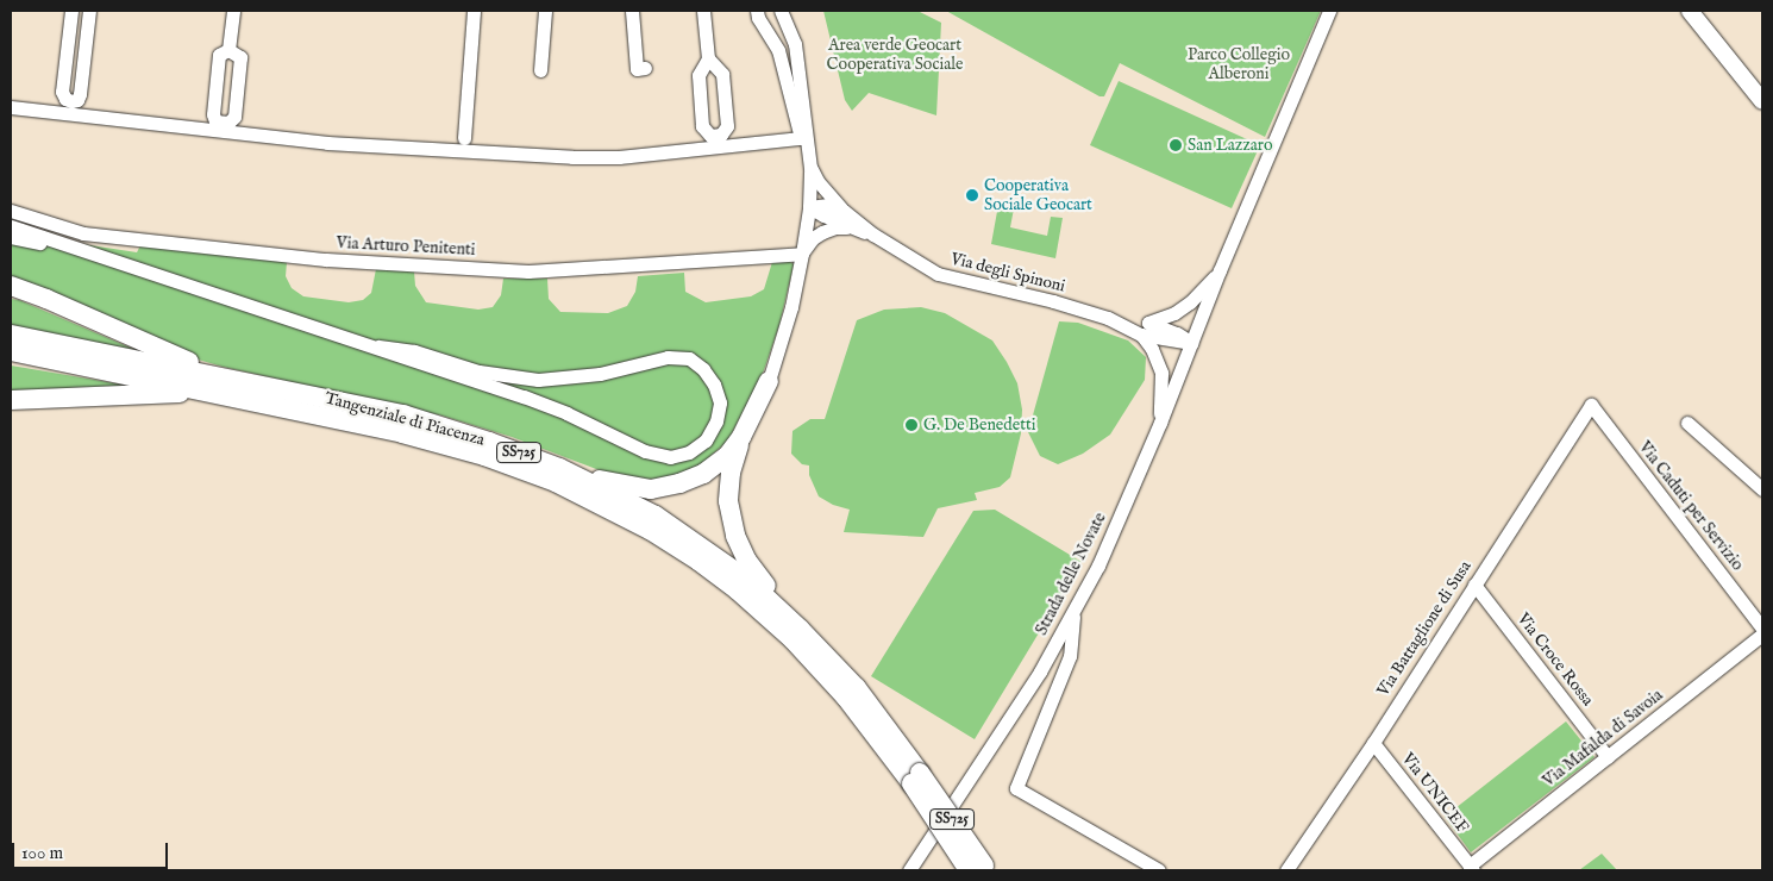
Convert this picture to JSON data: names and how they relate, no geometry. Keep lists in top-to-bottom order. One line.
{"streets":{"highway":["Tangenziale di Piacenza","SS725"],"street":["Via Arturo Penitenti","Via degli Spinoni","Via Caduti per Servizio","Strada delle Novate","Via Battaglione di Susa","Via Croce Rossa","Via Mafalda di Savoia","Via UNICEF"]},"crossings":[["Via degli Spinoni","Strada delle Novate"],["Via Caduti per Servizio","Via Battaglione di Susa"],["Via Battaglione di Susa","Via Croce Rossa"],["Via Battaglione di Susa","Via UNICEF"],["Via Croce Rossa","Via Mafalda di Savoia"],["Via Mafalda di Savoia","Via UNICEF"]],"parks":["Area verde Geocart Cooperativa Sociale","Parco Collegio Alberoni"],"places":["San Lazzaro","Cooperativa Sociale Geocart","G. De Benedetti"],"scale_bar":"100 m"}
